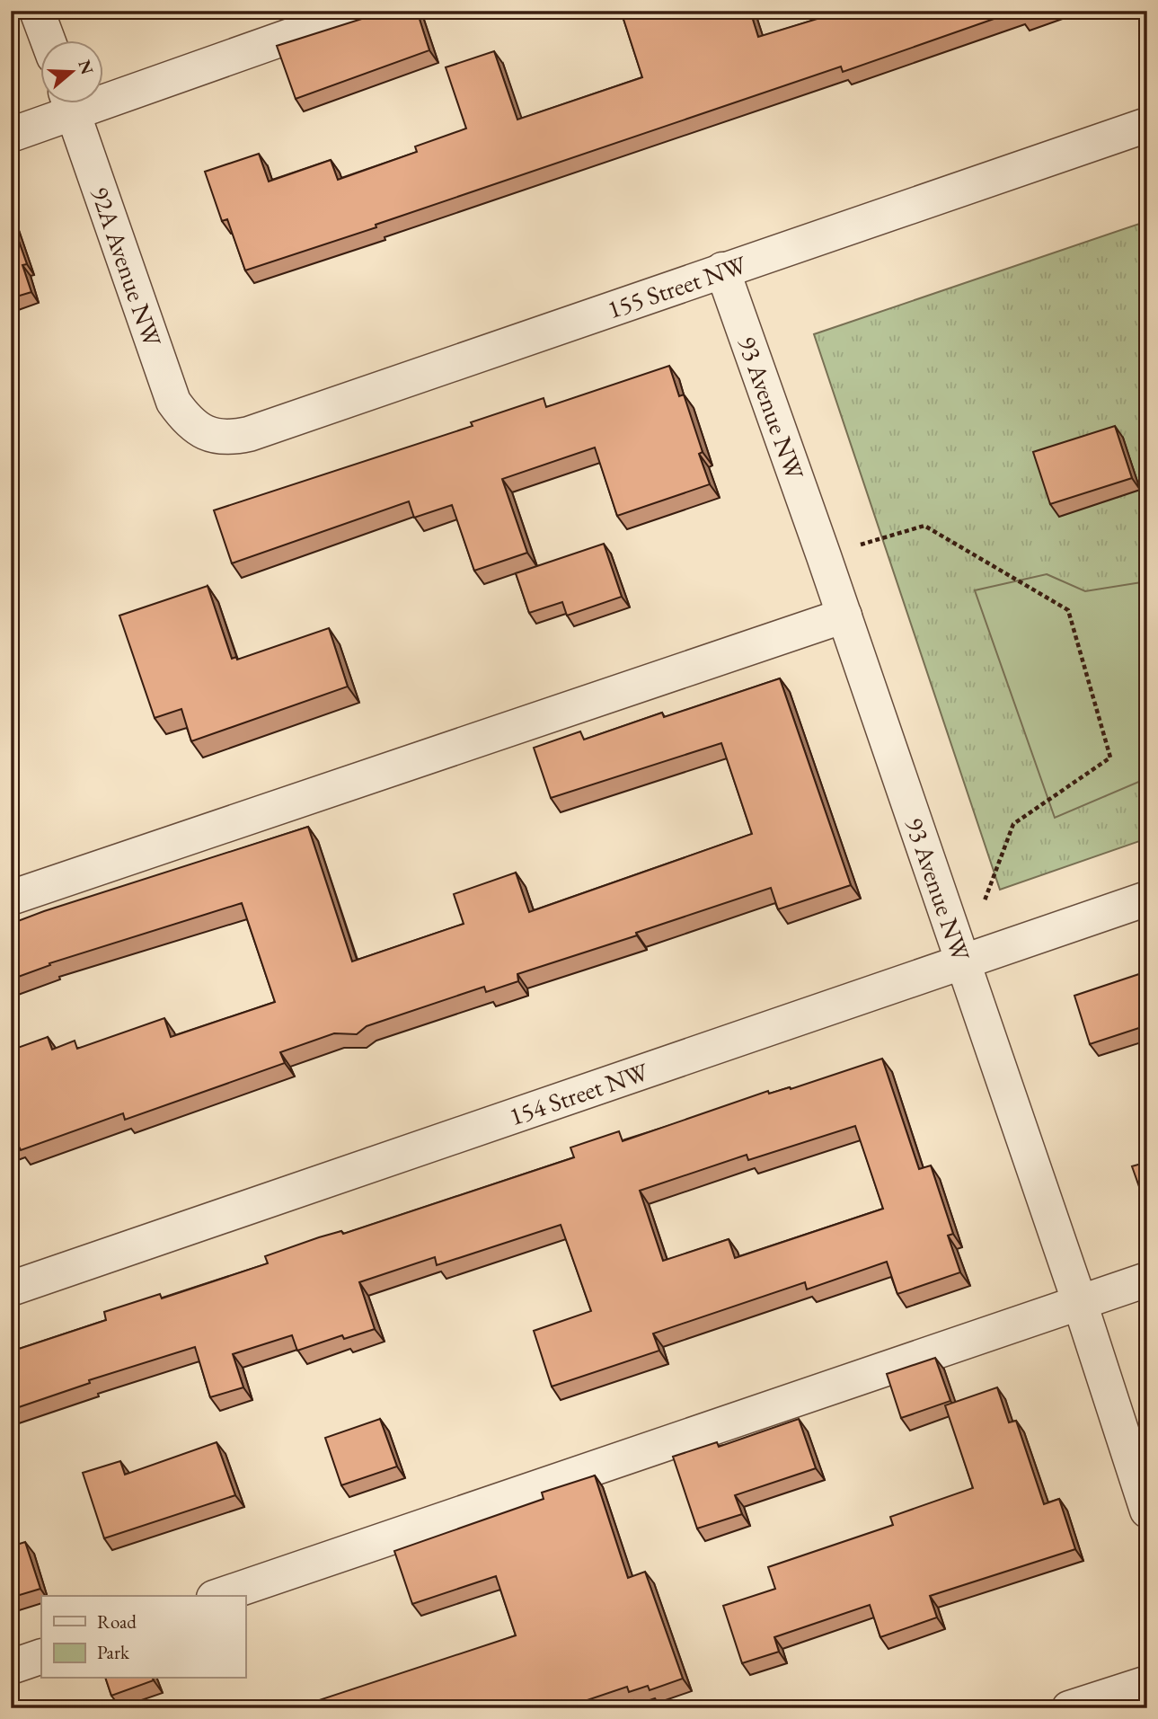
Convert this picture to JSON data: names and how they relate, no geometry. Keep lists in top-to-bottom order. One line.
{"streets":{"street":["92A Avenue NW","155 Street NW","93 Avenue NW","154 Street NW"]},"crossings":[["92A Avenue NW","155 Street NW"],["155 Street NW","93 Avenue NW"],["93 Avenue NW","154 Street NW"]],"legend":["Road","Park"],"north":"right"}
